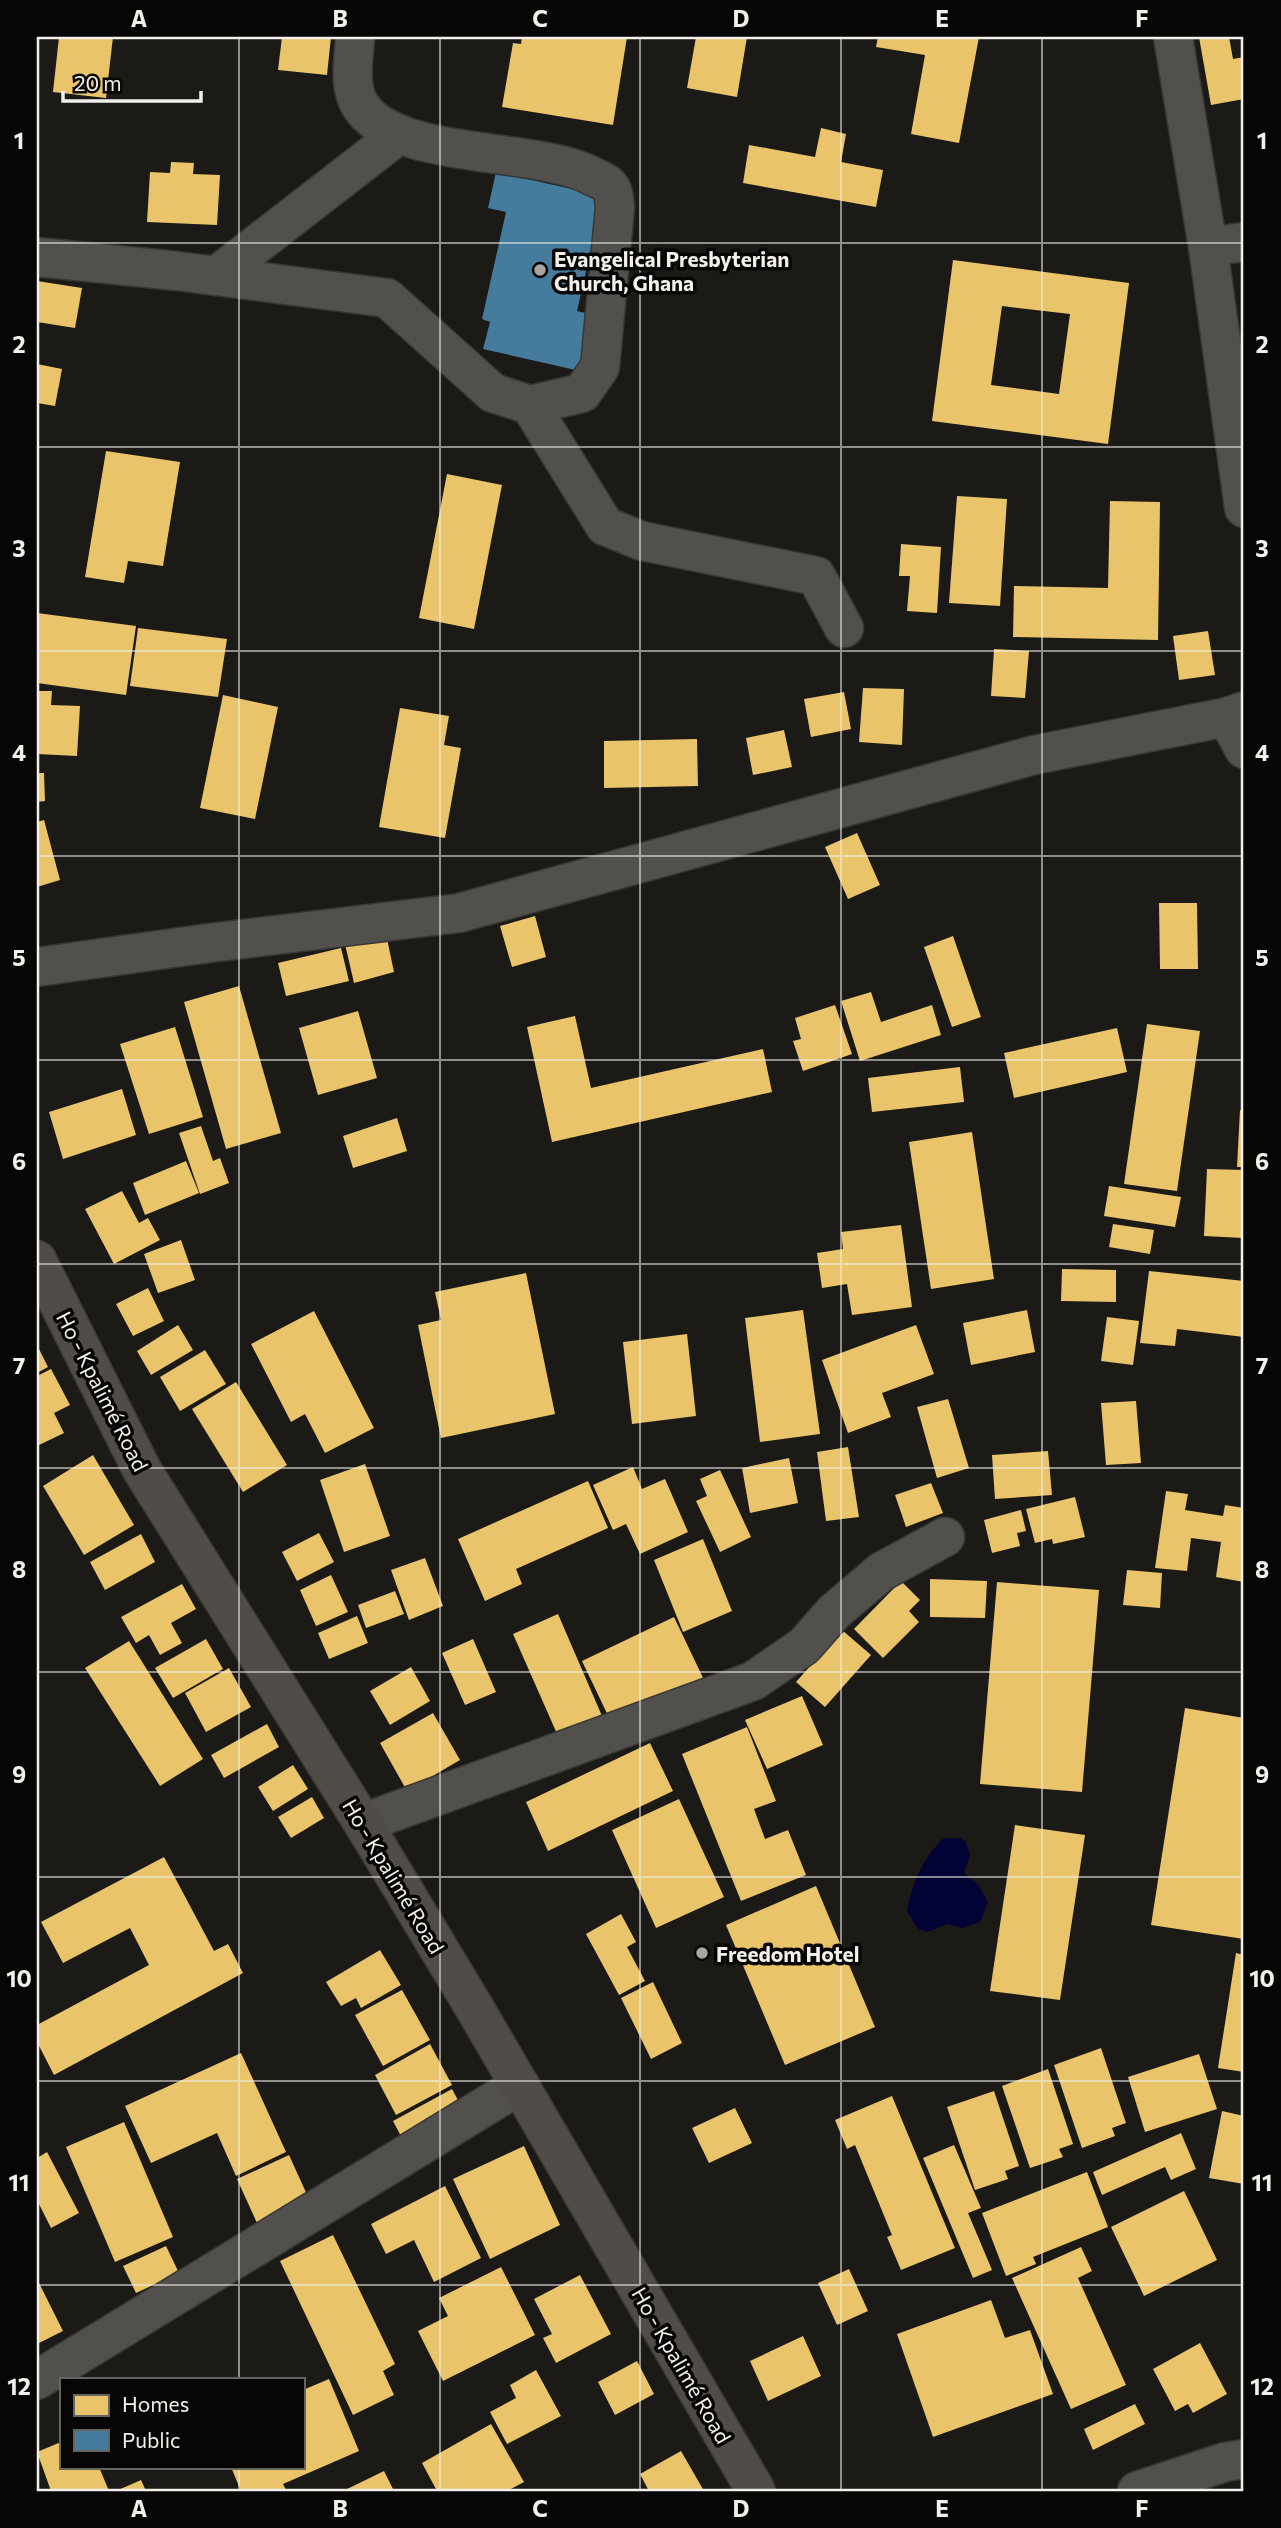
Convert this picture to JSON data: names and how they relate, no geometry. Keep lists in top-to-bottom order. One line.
{"streets":{"main road":["Ho - Kpalimé Road"]},"places":["Evangelical Presbyterian Church, Ghana","Freedom Hotel"],"legend":["Homes","Public"],"scale_bar":"20 m","grid":{"columns":["A","B","C","D","E","F"],"rows":["1","2","3","4","5","6","7","8","9","10","11","12"]}}
